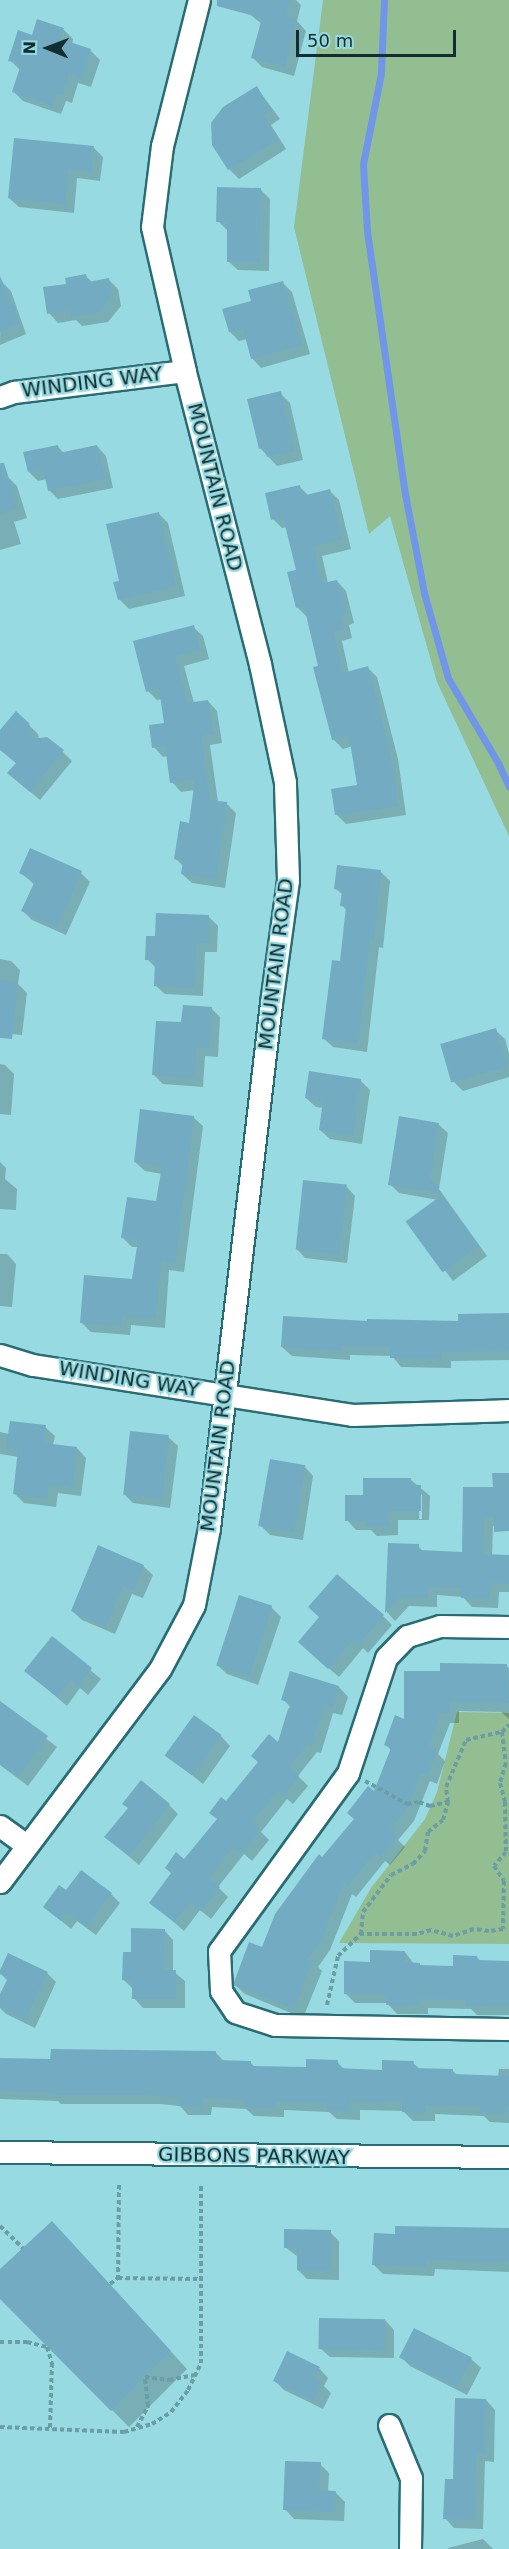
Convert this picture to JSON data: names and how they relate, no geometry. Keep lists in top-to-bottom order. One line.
{"streets":{"street":["WINDING WAY","MOUNTAIN ROAD","GIBBONS PARKWAY"]},"crossings":[["WINDING WAY","MOUNTAIN ROAD"]],"scale_bar":"50 m","north":"left"}
